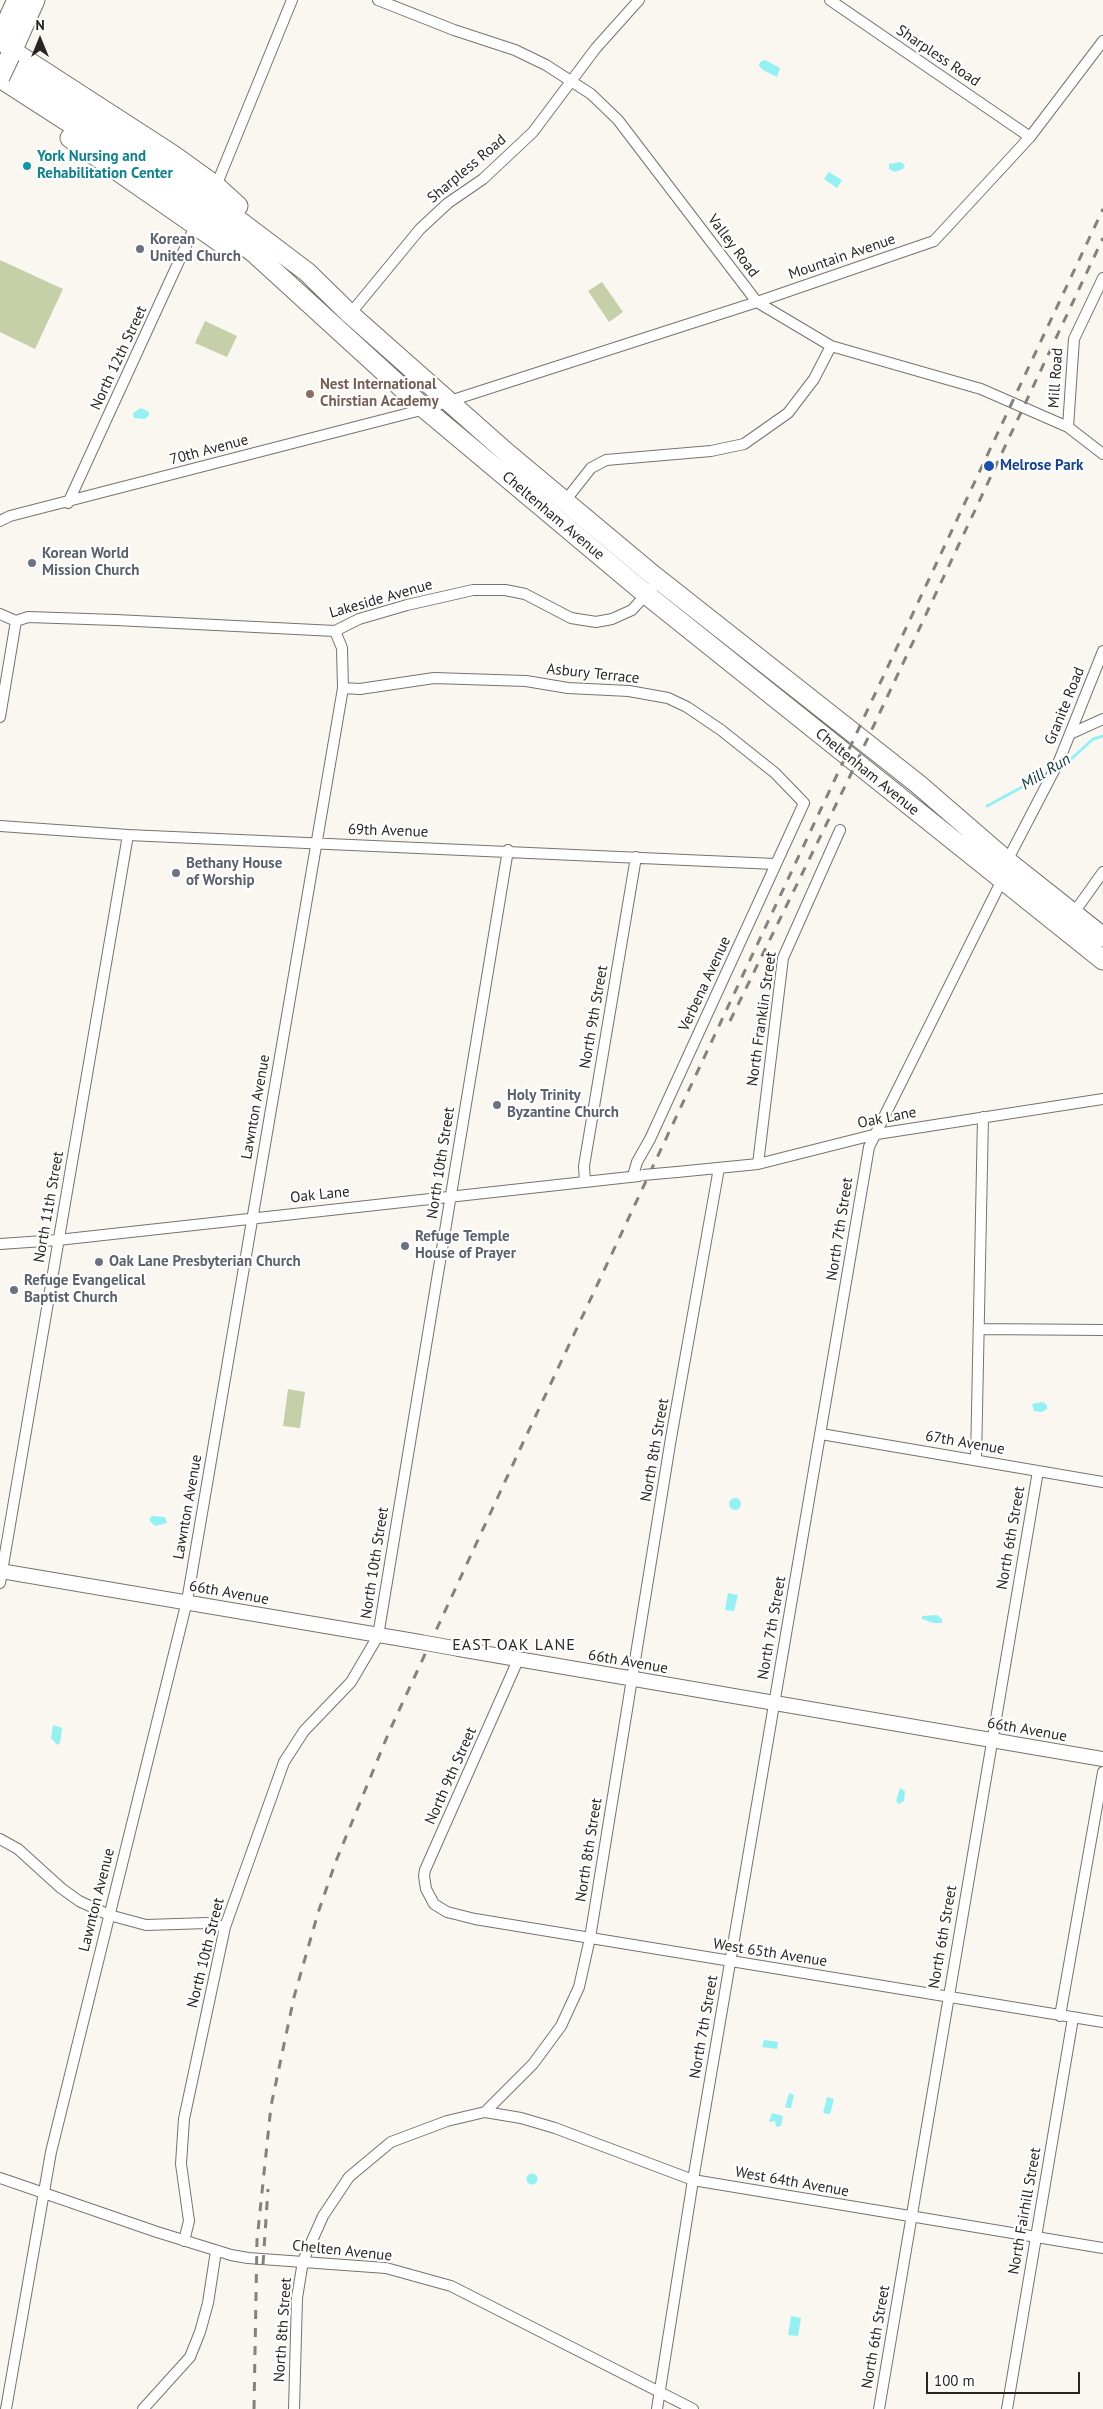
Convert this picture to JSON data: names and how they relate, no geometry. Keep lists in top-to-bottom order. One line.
{"streets":{"highway":["Cheltenham Avenue"],"street":["Sharpless Road","Valley Road","Mountain Avenue","North 12th Street","Mill Road","70th Avenue","Lakeside Avenue","Asbury Terrace","Granite Road","69th Avenue","Verbena Avenue","North 9th Street","North Franklin Street","Lawnton Avenue","Oak Lane","North 10th Street","North 11th Street","North 7th Street","67th Avenue","North 8th Street","North 6th Street","66th Avenue","West 65th Avenue","West 64th Avenue","North Fairhill Street","Chelten Avenue"]},"crossings":[["Sharpless Road","Valley Road"],["Sharpless Road","Mountain Avenue"],["Sharpless Road","Cheltenham Avenue"],["Valley Road","Mountain Avenue"],["Valley Road","Mill Road"],["Mountain Avenue","70th Avenue"],["Mountain Avenue","Cheltenham Avenue"],["North 12th Street","70th Avenue"],["70th Avenue","Cheltenham Avenue"],["Cheltenham Avenue","Lakeside Avenue"],["Cheltenham Avenue","Granite Road"],["Cheltenham Avenue","North 7th Street"],["Lakeside Avenue","Lawnton Avenue"],["Asbury Terrace","Verbena Avenue"],["Asbury Terrace","Lawnton Avenue"],["Granite Road","North 7th Street"],["69th Avenue","Verbena Avenue"],["69th Avenue","North 9th Street"],["69th Avenue","Lawnton Avenue"],["69th Avenue","North 10th Street"],["69th Avenue","North 11th Street"],["Verbena Avenue","Oak Lane"],["North 9th Street","Oak Lane"],["North 9th Street","66th Avenue"],["North 9th Street","West 65th Avenue"],["North Franklin Street","Oak Lane"],["Lawnton Avenue","Oak Lane"],["Lawnton Avenue","66th Avenue"],["Lawnton Avenue","Chelten Avenue"],["Oak Lane","North 10th Street"],["Oak Lane","North 11th Street"],["Oak Lane","North 7th Street"],["Oak Lane","North 8th Street"],["North 10th Street","66th Avenue"],["North 10th Street","Chelten Avenue"],["North 11th Street","66th Avenue"],["North 7th Street","67th Avenue"],["North 7th Street","66th Avenue"],["North 7th Street","West 65th Avenue"],["North 7th Street","West 64th Avenue"],["North 7th Street","Chelten Avenue"],["67th Avenue","North 6th Street"],["North 8th Street","66th Avenue"],["North 8th Street","West 65th Avenue"],["North 8th Street","West 64th Avenue"],["North 8th Street","Chelten Avenue"],["North 6th Street","66th Avenue"],["North 6th Street","West 65th Avenue"],["North 6th Street","West 64th Avenue"],["West 65th Avenue","North Fairhill Street"],["West 64th Avenue","North Fairhill Street"]],"districts":["EAST OAK LANE"],"water":["Mill Run"],"places":["York Nursing and Rehabilitation Center","Korean United Church","Nest International Chirstian Academy","Melrose Park","Korean World Mission Church","Bethany House of Worship","Holy Trinity Byzantine Church","Refuge Temple House of Prayer","Oak Lane Presbyterian Church","Refuge Evangelical Baptist Church"],"scale_bar":"100 m","north":"top"}
